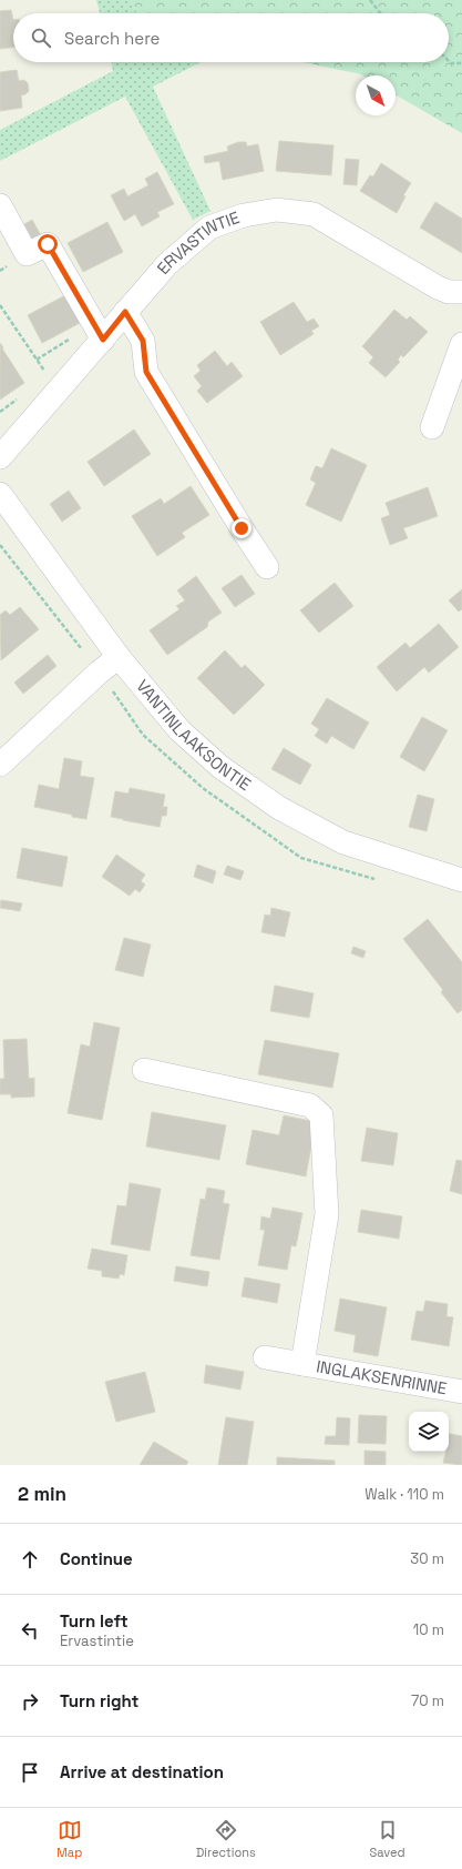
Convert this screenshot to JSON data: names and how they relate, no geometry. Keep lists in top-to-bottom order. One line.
{"streets":{"street":["ERVASTINTIE","VANTINLAAKSONTIE","INGLAKSENRINNE"]},"north":"bottom right","page":{"search":"Search here","heading":["2 min","Walk · 110 m"],"list":[["Continue","30 m"],["Turn left","Ervastintie","10 m"],["Turn right","70 m"],"Arrive at destination"],"nav":["Map","Directions","Saved"]}}
